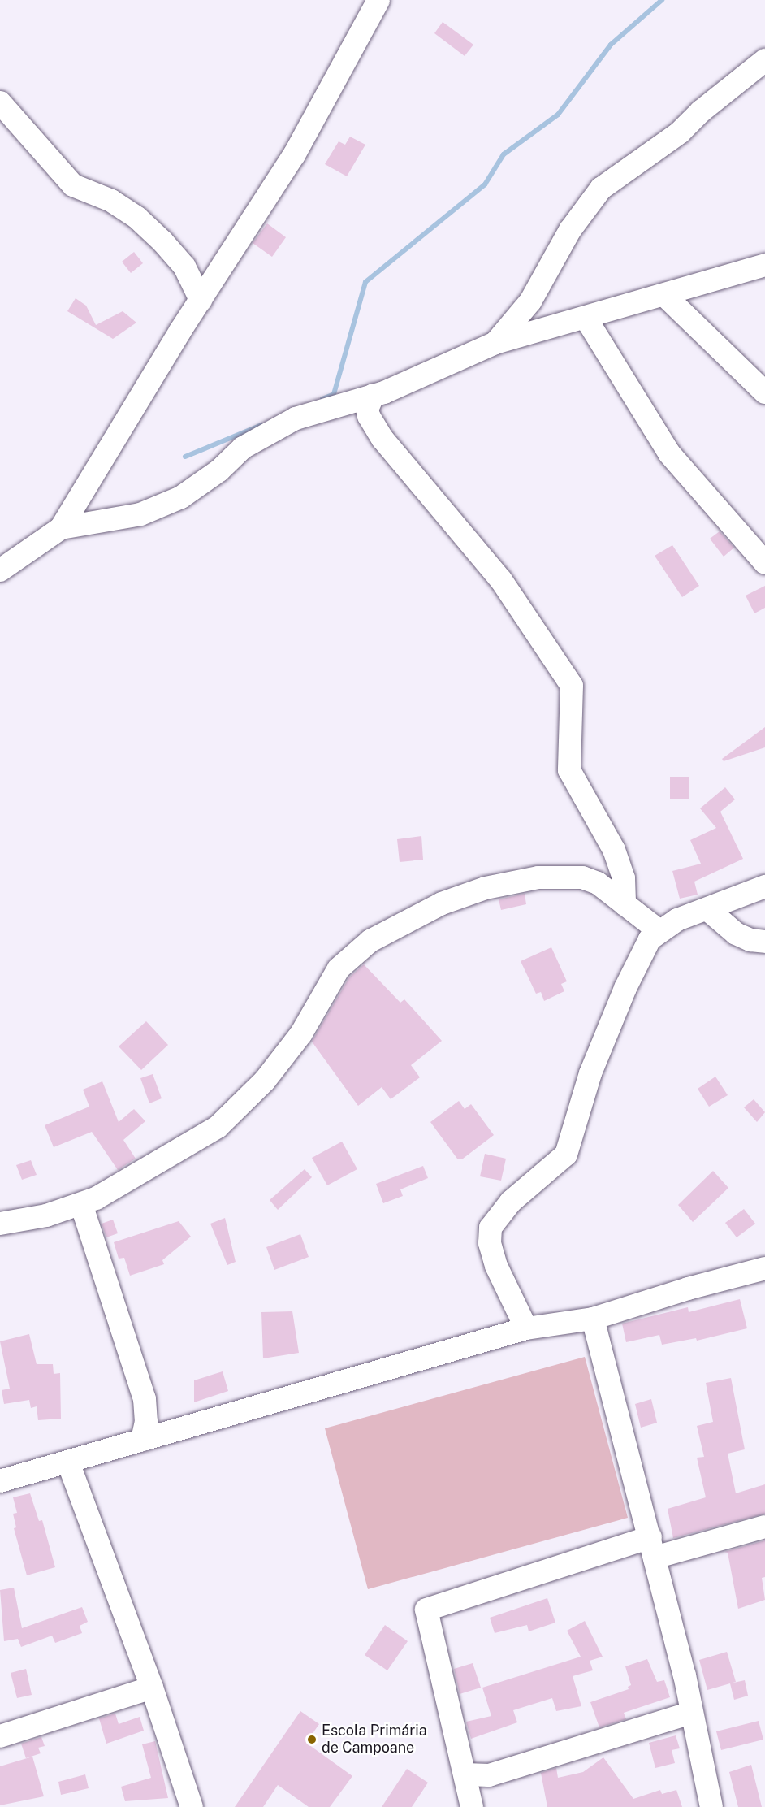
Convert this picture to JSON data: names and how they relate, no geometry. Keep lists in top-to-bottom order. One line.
{"places":["Escola Primária de Campoane"]}
